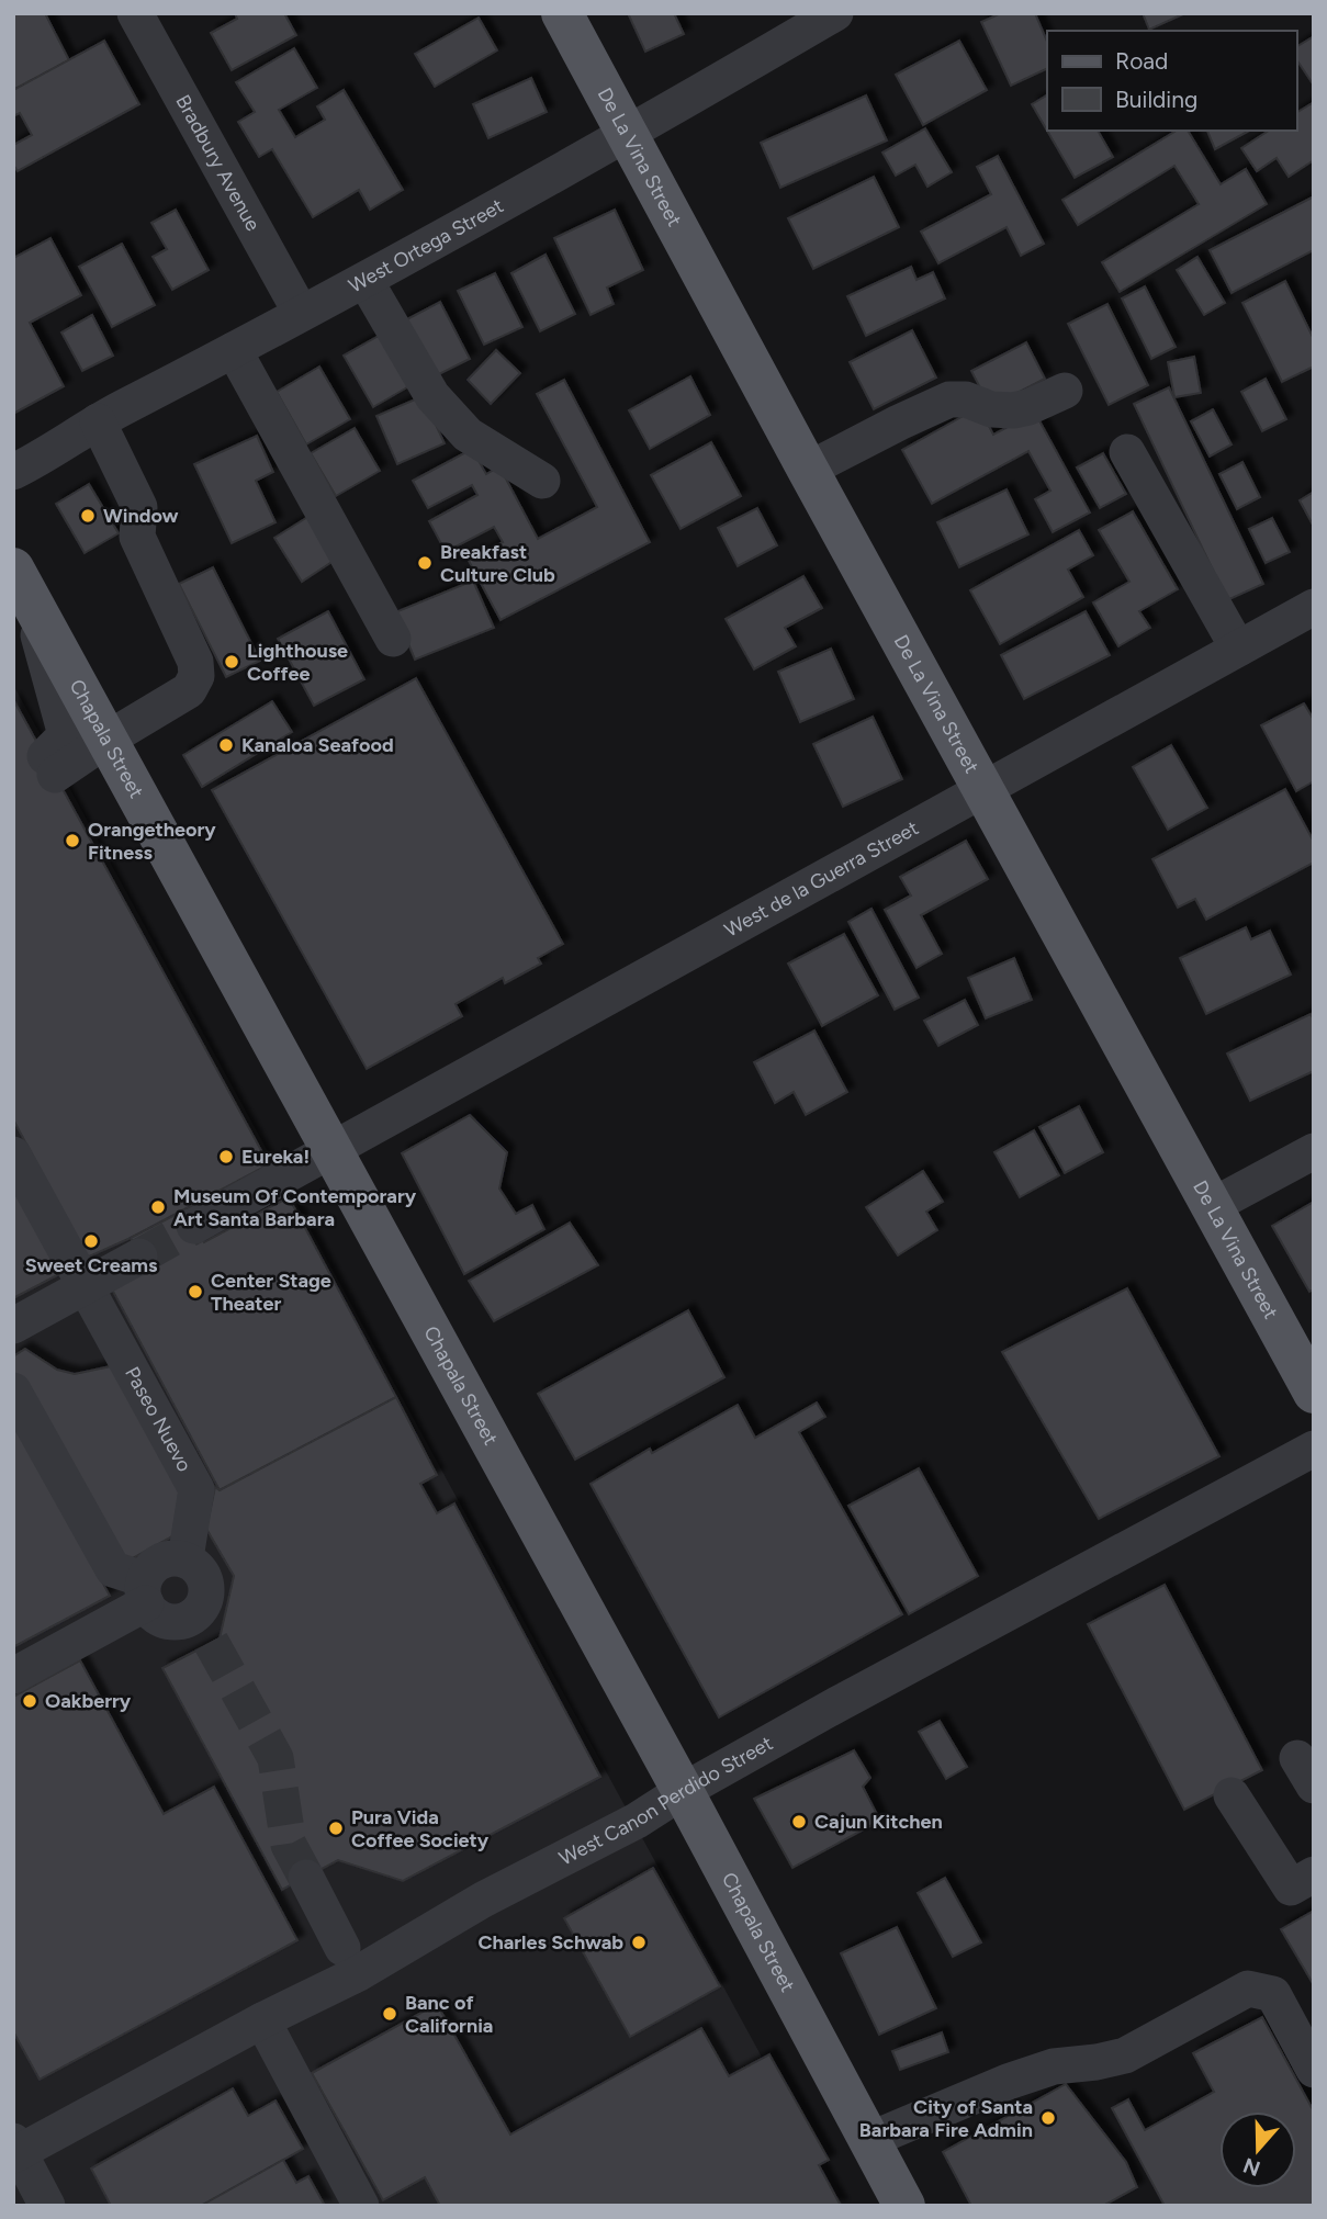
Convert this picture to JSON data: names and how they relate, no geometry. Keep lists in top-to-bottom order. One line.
{"streets":{"main road":["De La Vina Street","Chapala Street"],"street":["Bradbury Avenue","West Ortega Street","West de la Guerra Street","Paseo Nuevo","West Canon Perdido Street"]},"crossings":[["De La Vina Street","West Ortega Street"],["De La Vina Street","West de la Guerra Street"],["Bradbury Avenue","West Ortega Street"],["Chapala Street","West de la Guerra Street"],["Chapala Street","West Canon Perdido Street"]],"places":["Window","Breakfast Culture Club","Lighthouse Coffee","Kanaloa Seafood","Orangetheory Fitness","Eureka!","Museum Of Contemporary Art Santa Barbara","Sweet Creams","Center Stage Theater","Oakberry","Cajun Kitchen","Pura Vida Coffee Society","Charles Schwab","Banc of California","City of Santa Barbara Fire Admin"],"legend":["Road","Building"],"north":"bottom"}
